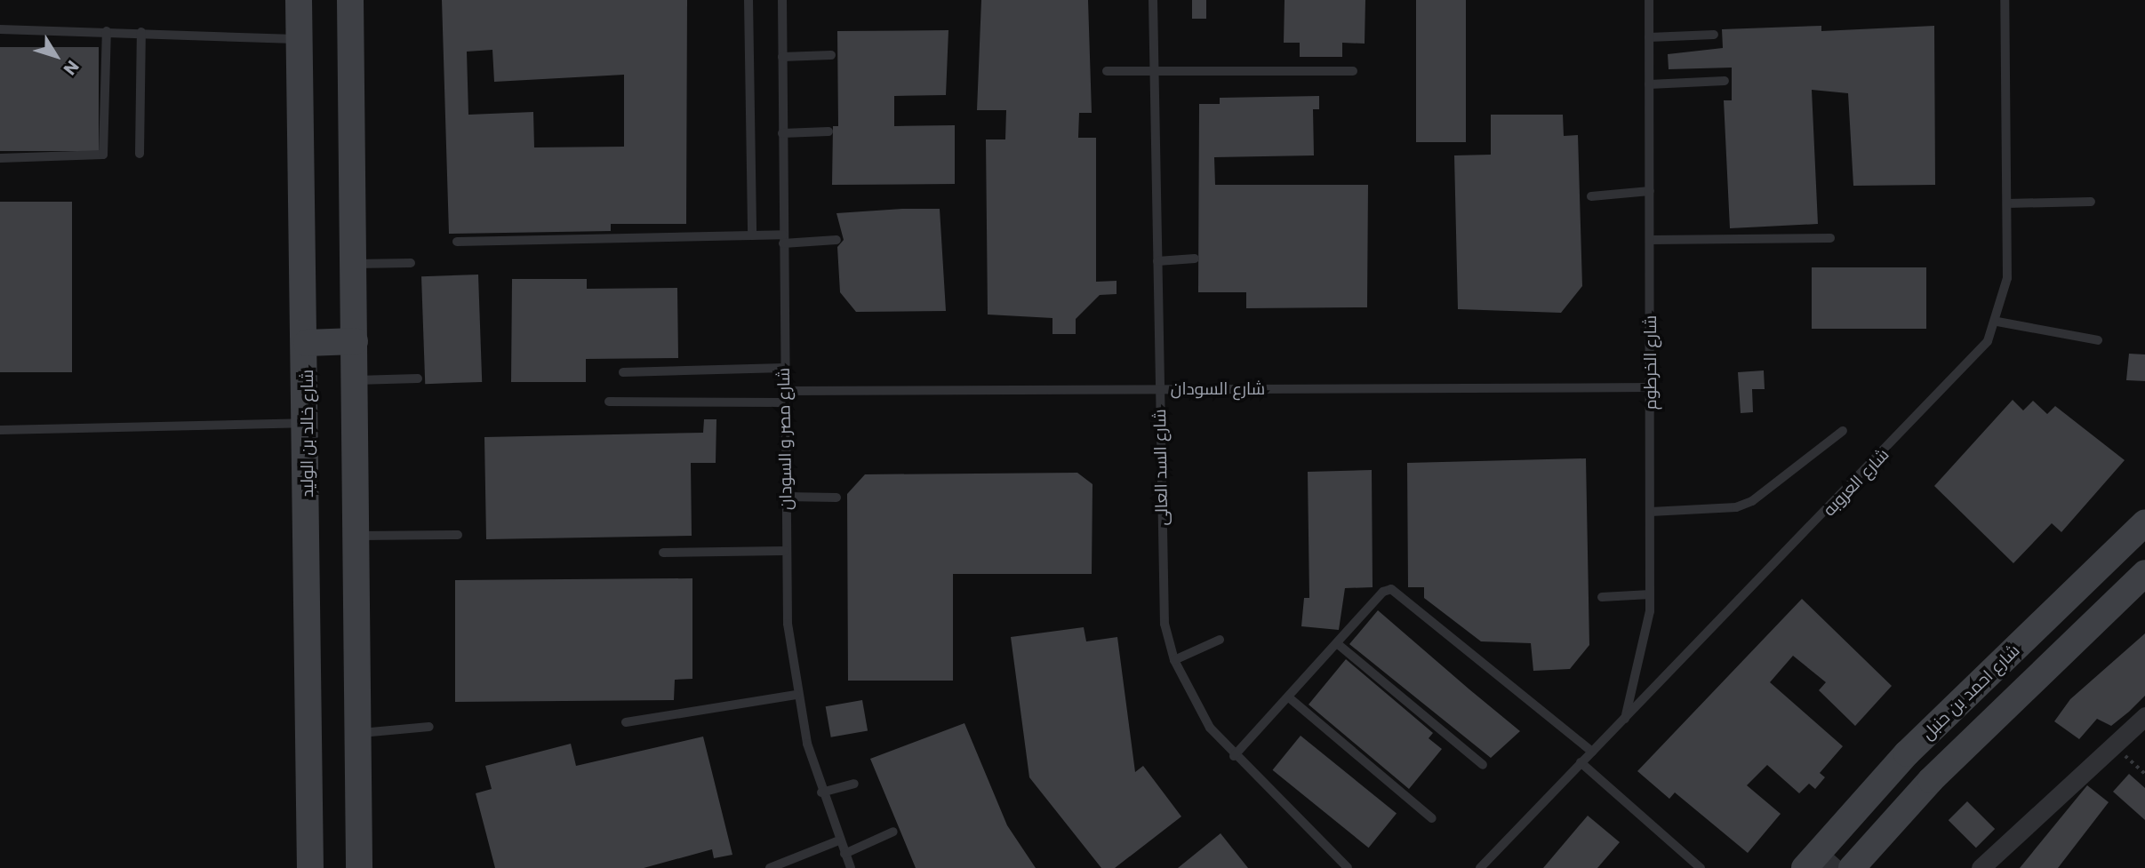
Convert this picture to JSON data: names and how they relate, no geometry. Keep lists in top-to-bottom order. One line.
{"streets":{"main road":["شارع خالد بن الوليد","شارع احمد بن حنبل"],"lane":["شارع الخرطوم","شارع السودان","شارع مصر و السودان","شارع السد العالى","شارع العروبه"]},"crossings":[["شارع الخرطوم","شارع السودان"],["شارع الخرطوم","شارع العروبه"],["شارع السودان","شارع مصر و السودان"],["شارع السودان","شارع السد العالى"]],"north":"bottom right"}
